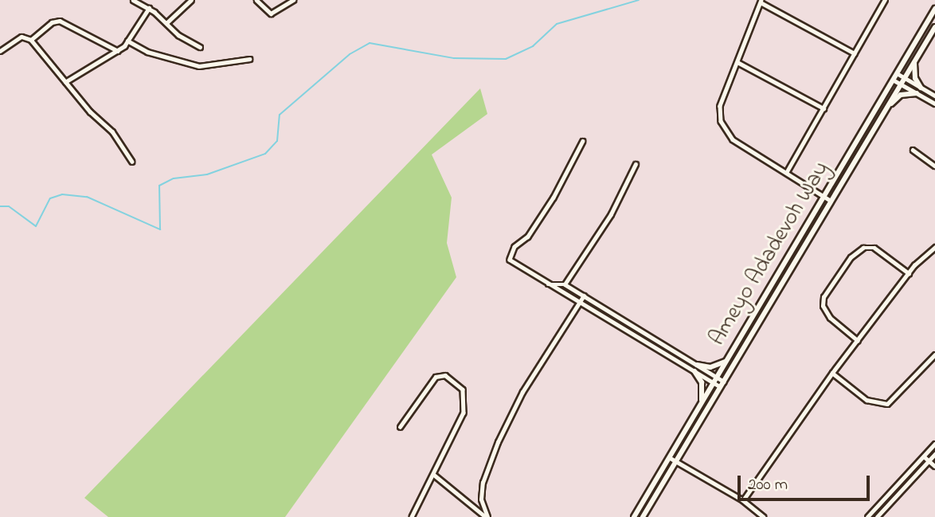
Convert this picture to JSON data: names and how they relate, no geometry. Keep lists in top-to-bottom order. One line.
{"streets":{"street":["Ameyo Adadevoh Way"]},"scale_bar":"200 m"}
